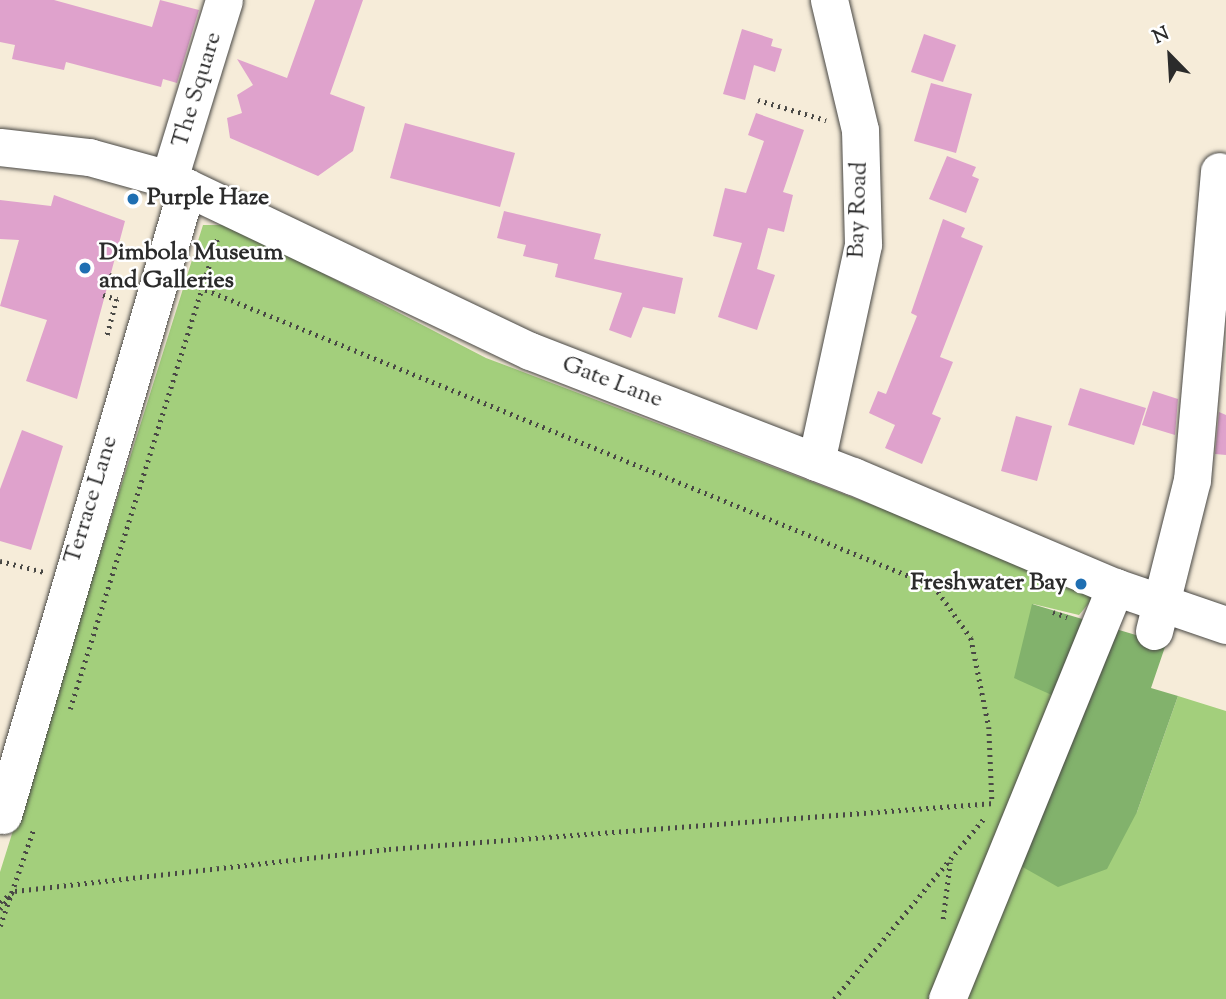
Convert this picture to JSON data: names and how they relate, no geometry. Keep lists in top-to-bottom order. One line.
{"streets":{"street":["The Square","Bay Road","Gate Lane","Terrace Lane"]},"crossings":[["The Square","Gate Lane"],["The Square","Terrace Lane"],["Bay Road","Gate Lane"],["Gate Lane","Terrace Lane"]],"places":["Purple Haze","Dimbola Museum and Galleries","Freshwater Bay"],"north":"top left"}
